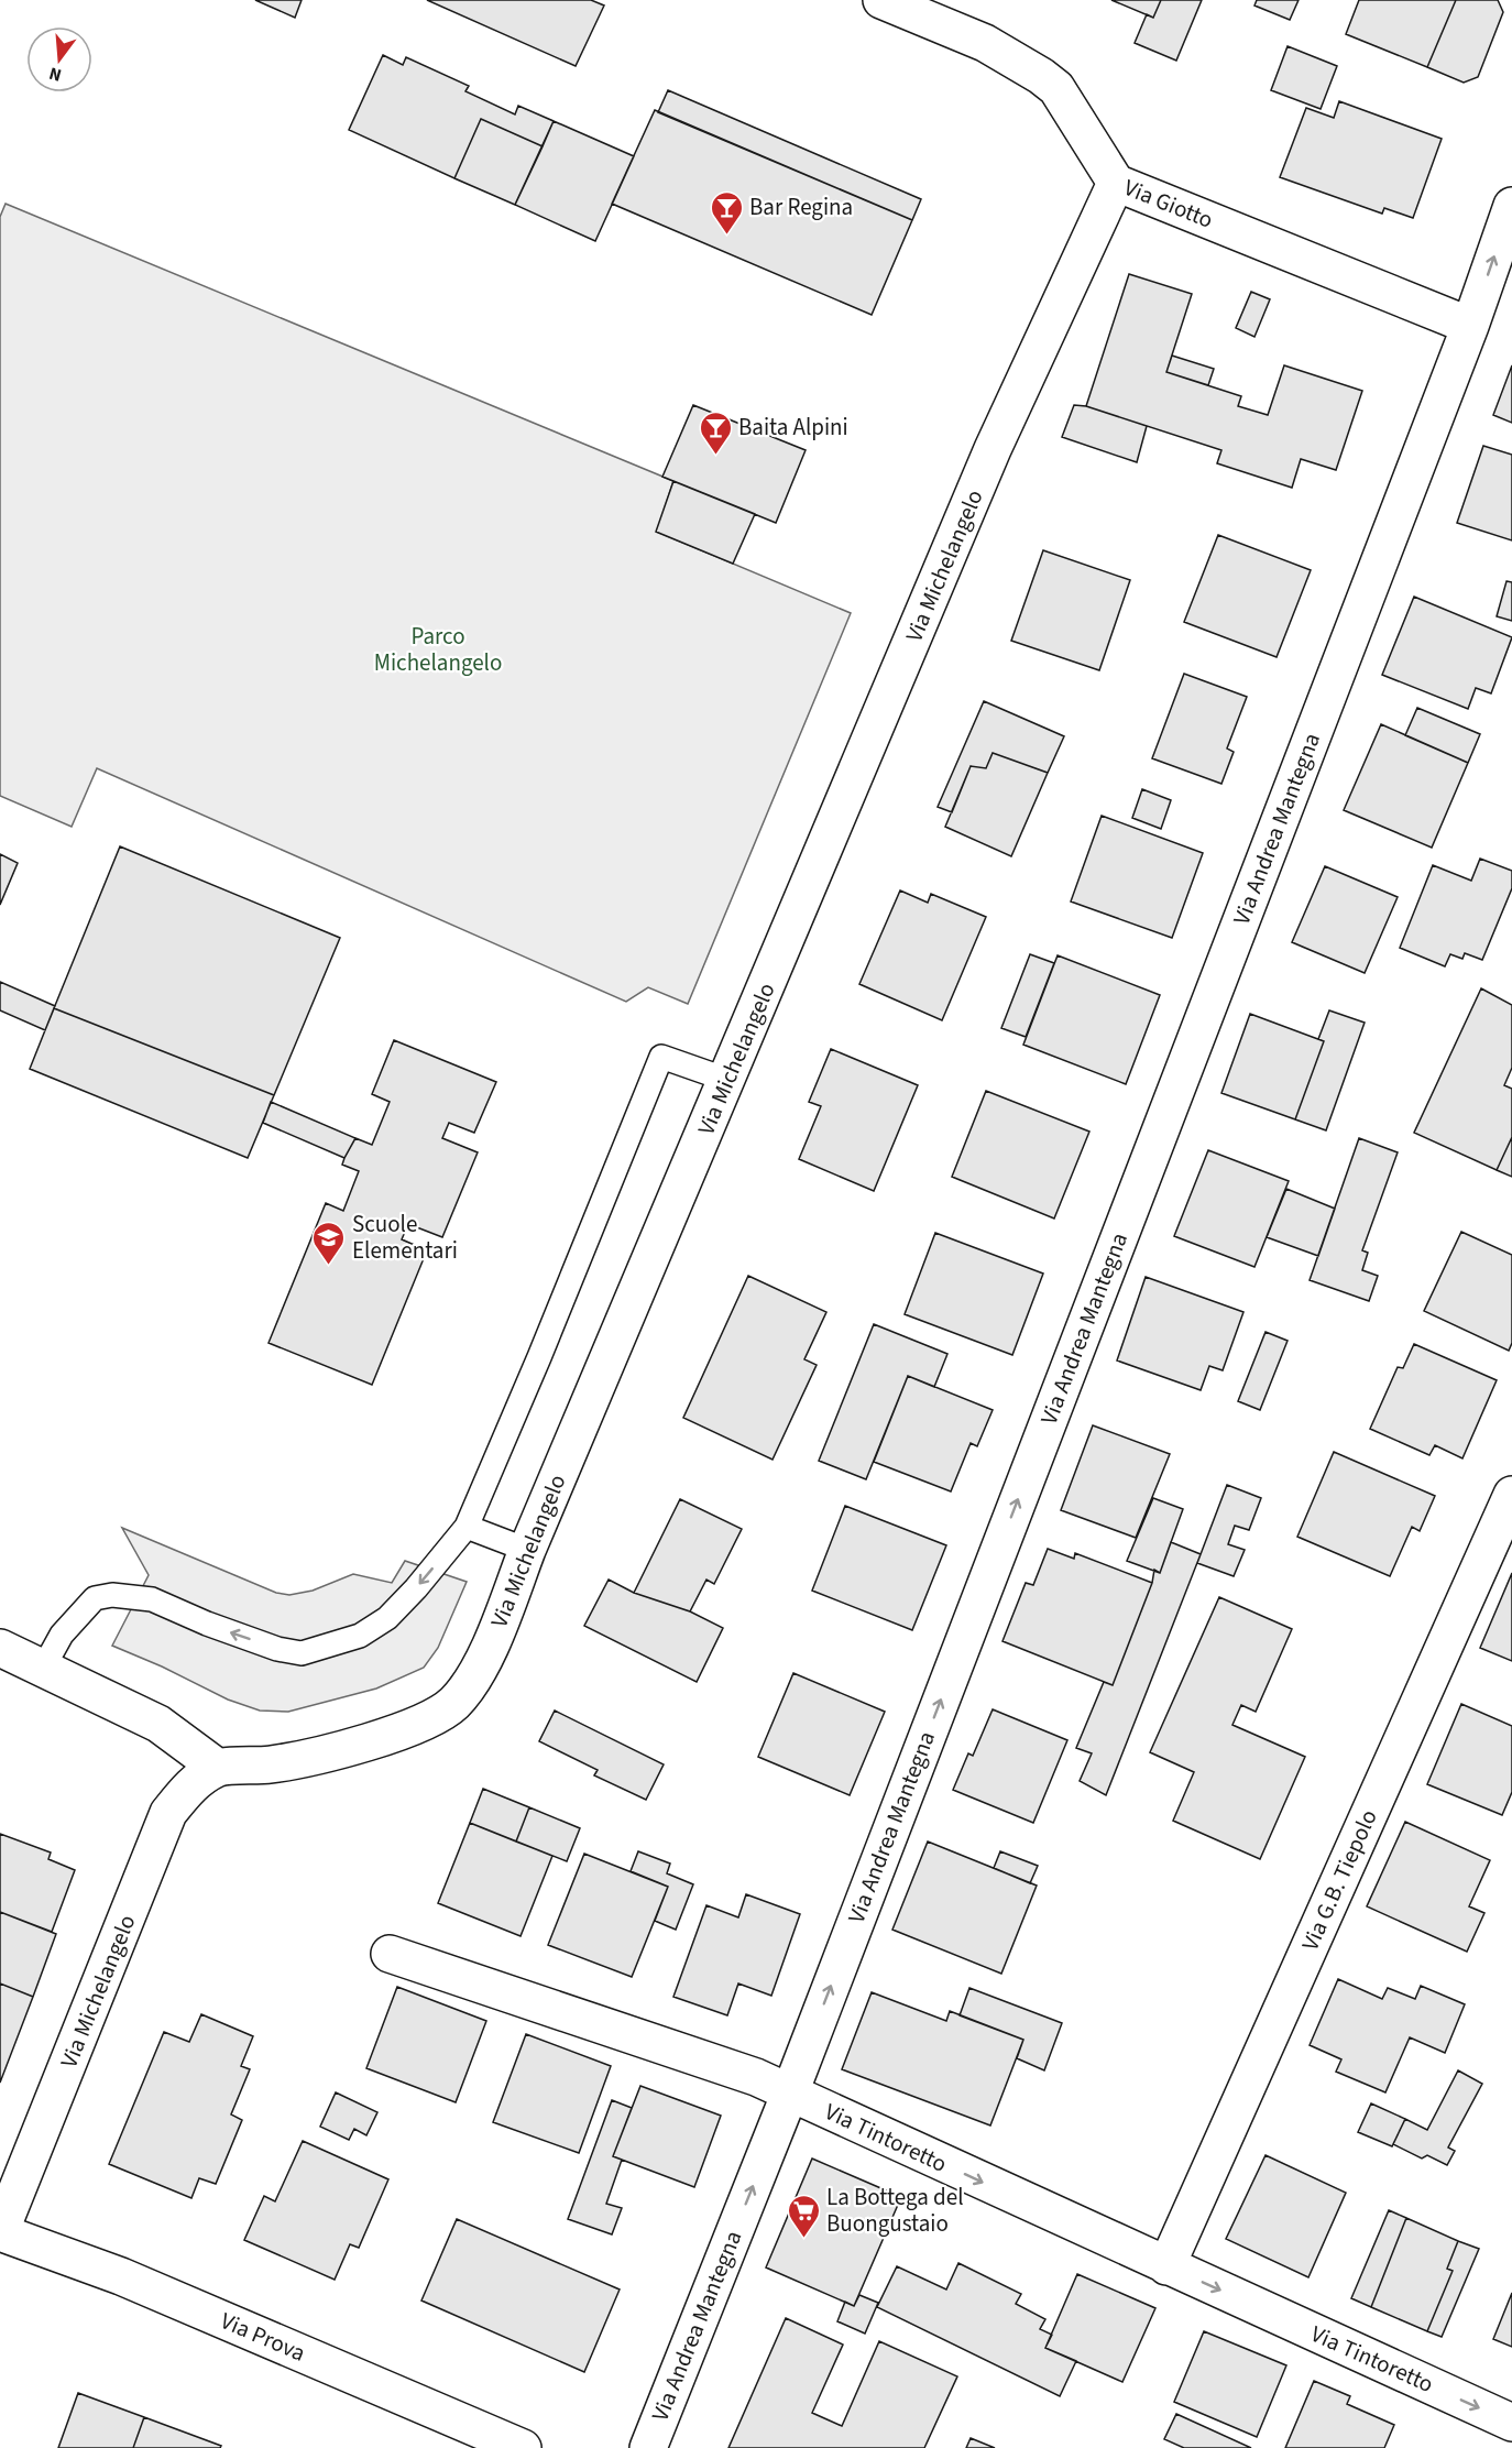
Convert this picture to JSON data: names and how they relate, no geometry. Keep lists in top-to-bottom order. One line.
{"streets":{"street":["Via Giotto","Via Michelangelo","Via Andrea Mantegna","Via G.B. Tiepolo","Via Tintoretto","Via Prova"]},"crossings":[["Via Giotto","Via Michelangelo"],["Via Giotto","Via Andrea Mantegna"],["Via Michelangelo","Via Prova"],["Via Andrea Mantegna","Via Tintoretto"],["Via G.B. Tiepolo","Via Tintoretto"]],"one_way":["Via Andrea Mantegna","Via Tintoretto"],"parks":["Parco Michelangelo"],"places":{"bar":["Bar Regina","Baita Alpini"],"school or university":["Scuole Elementari"],"supermarket":["La Bottega del Buongustaio"]},"north":"bottom"}
